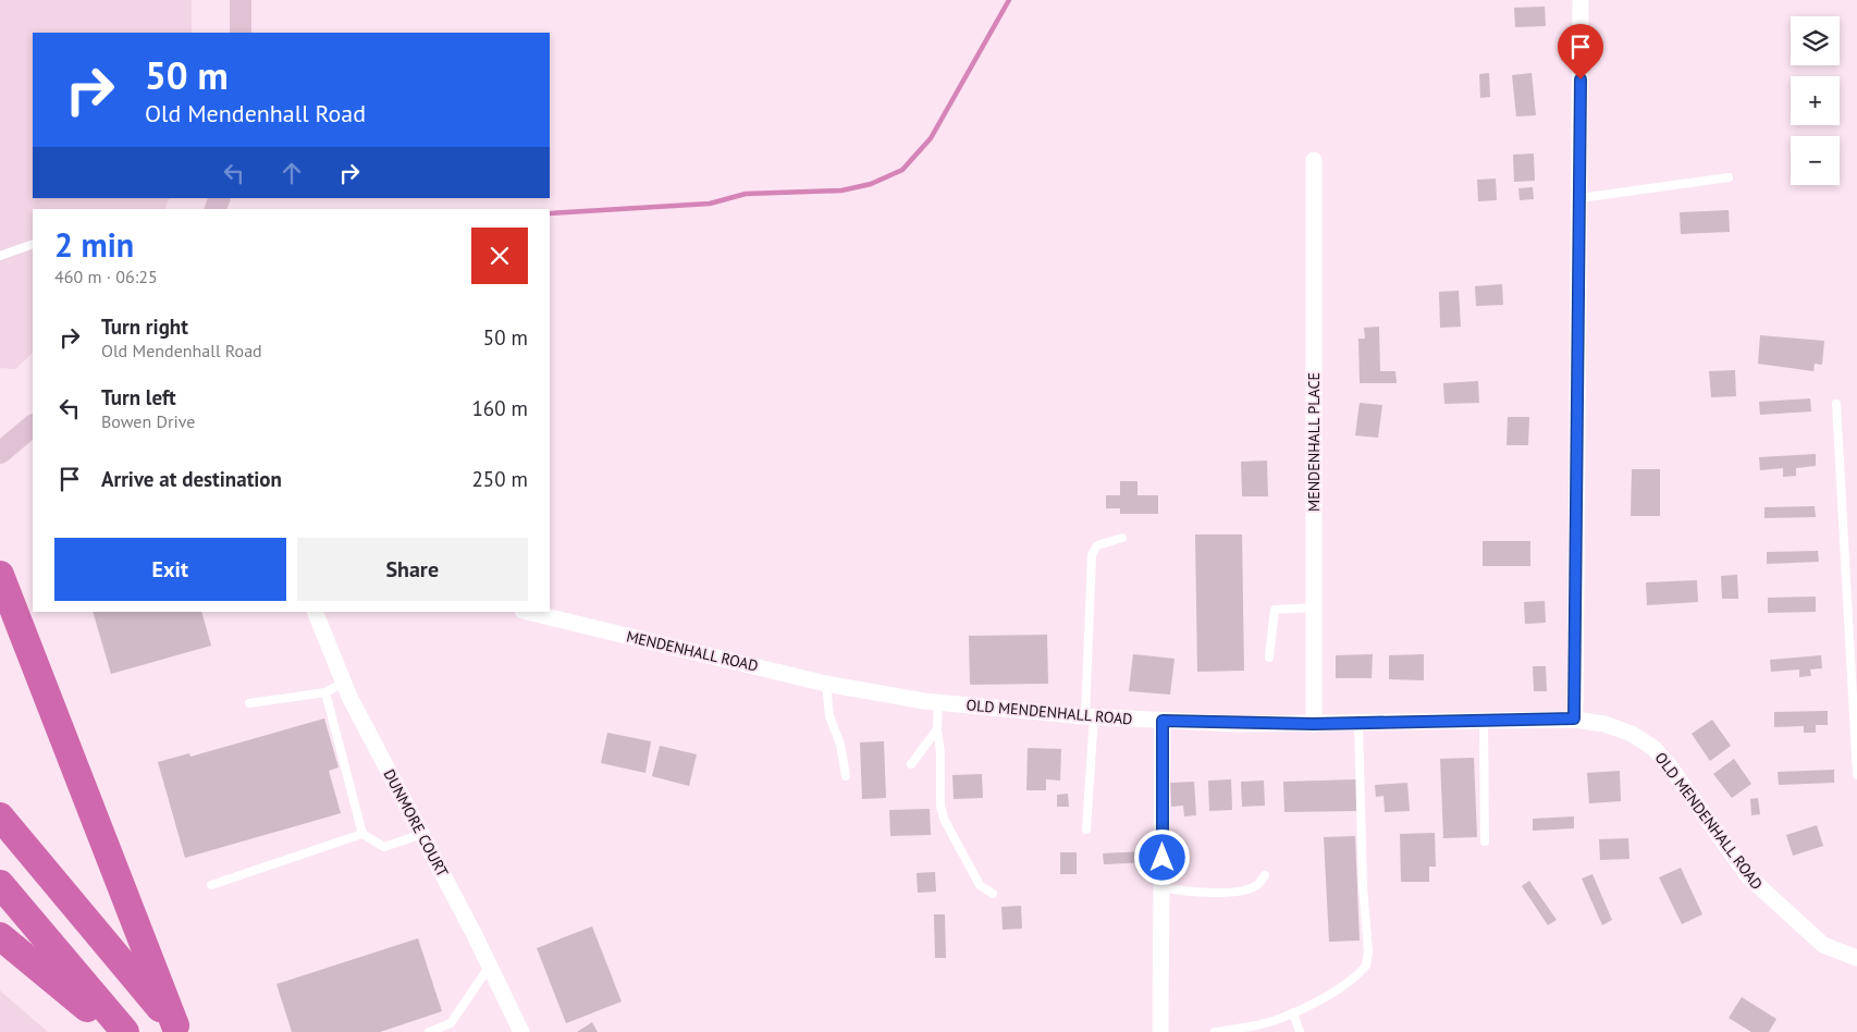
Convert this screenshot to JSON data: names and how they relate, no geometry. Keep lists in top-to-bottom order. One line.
{"streets":{"street":["MENDENHALL PLACE","MENDENHALL ROAD","OLD MENDENHALL ROAD","DUNMORE COURT"]},"crossings":[["MENDENHALL PLACE","OLD MENDENHALL ROAD"],["MENDENHALL ROAD","OLD MENDENHALL ROAD"]],"page":{"map_buttons":["+","−"],"turn":["50 m","Old Mendenhall Road"],"heading":["2 min","460 m · 06:25"],"list":[{"name":"Turn right","note":"Old Mendenhall Road","value":"50 m"},{"name":"Turn left","note":"Bowen Drive","value":"160 m"},{"name":"Arrive at destination","value":"250 m"}],"buttons":["Exit","Share"]}}
